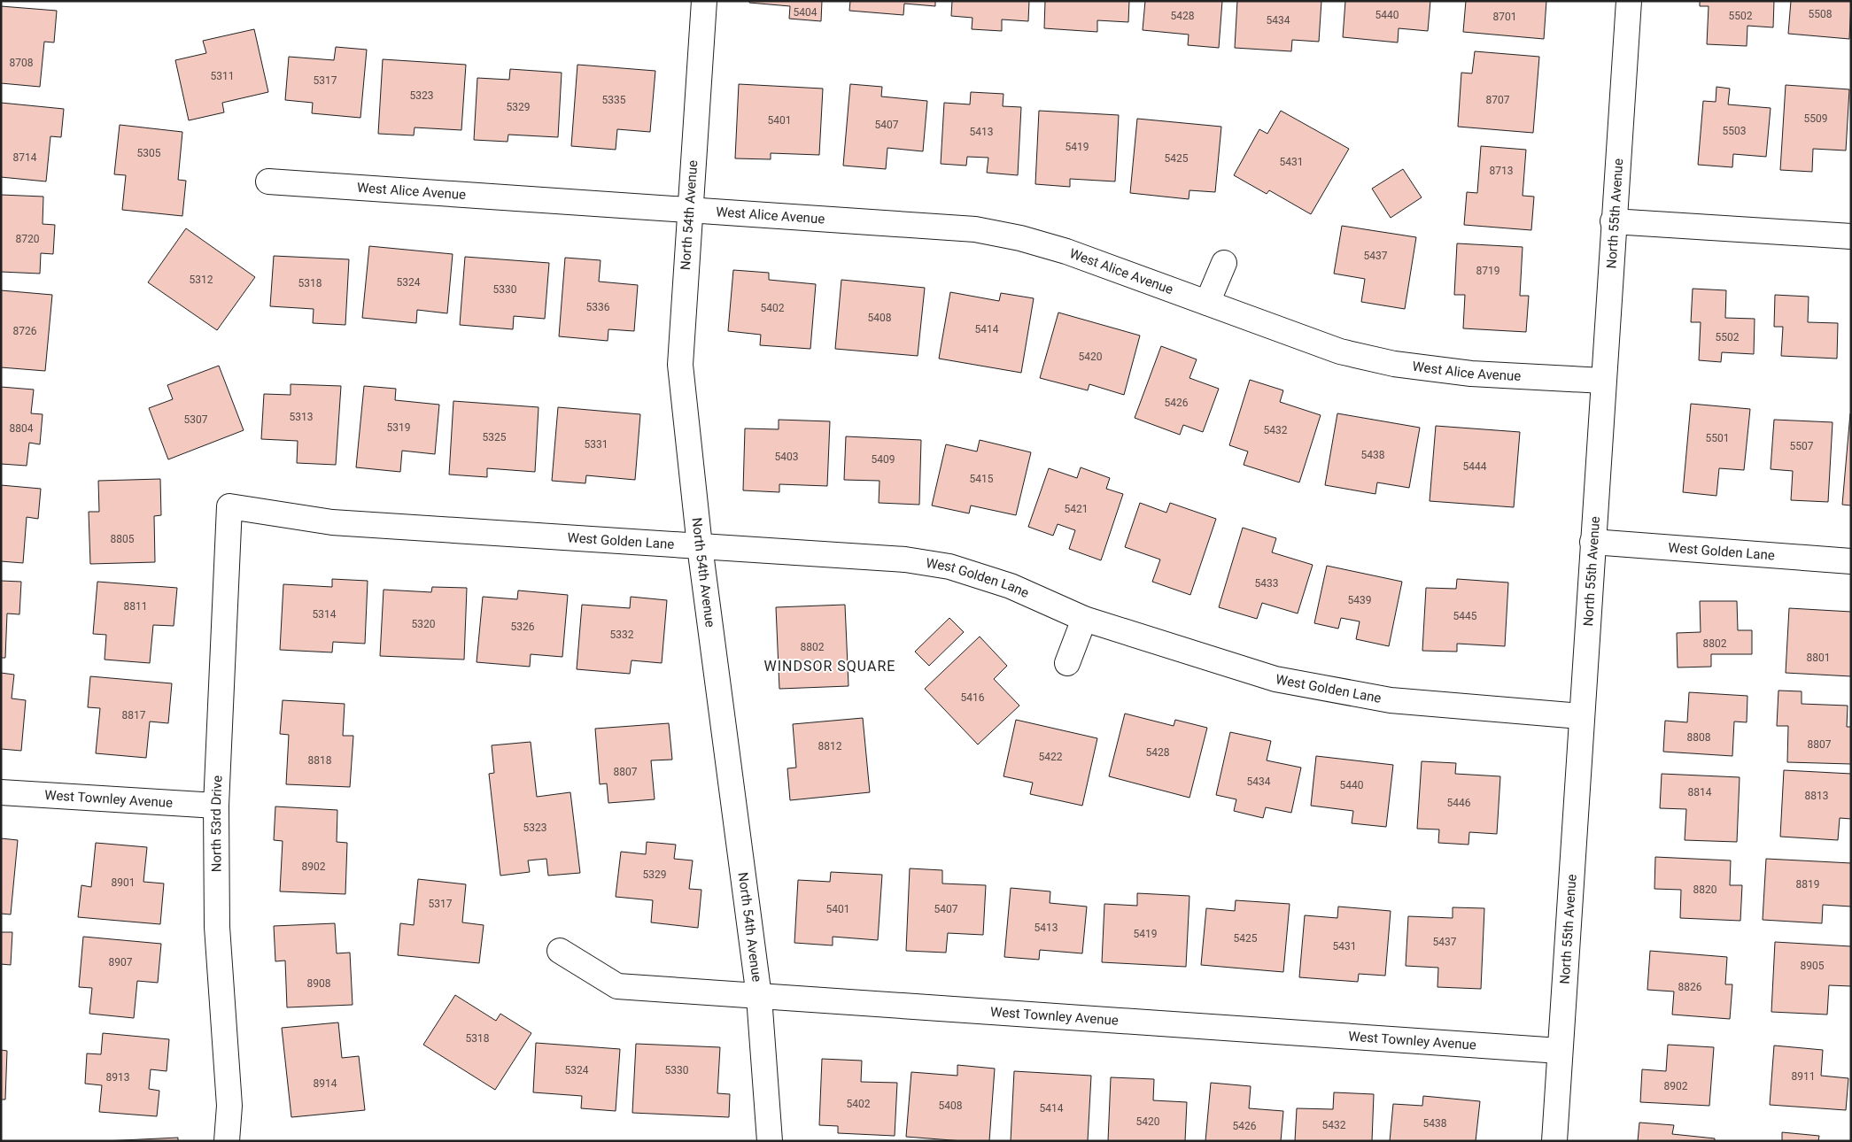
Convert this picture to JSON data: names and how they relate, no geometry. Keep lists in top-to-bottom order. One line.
{"streets":{"street":["West Alice Avenue","North 55th Avenue","North 54th Avenue","West Golden Lane","West Townley Avenue","North 53rd Drive"]},"crossings":[["West Alice Avenue","North 55th Avenue"],["West Alice Avenue","North 54th Avenue"],["North 55th Avenue","West Golden Lane"],["North 55th Avenue","West Townley Avenue"],["North 54th Avenue","West Golden Lane"],["North 54th Avenue","West Townley Avenue"],["West Golden Lane","North 53rd Drive"],["West Townley Avenue","North 53rd Drive"]],"districts":["WINDSOR SQUARE"],"house_numbers":["5404","5508","5440","5428","5502","8701","5434","8708","5311","5317","5323","5335","8707","5329","5509","5401","5407","5503","5413","5419","5305","8714","5425","5431","8713","8720","5437","8719","5312","5324","5318","5330","5336","5402","5408","5414","8726","5502","5420","5426","5313","5307","5319","8804","5432","5325","5501","5331","5507","5438","5403","5409","5444","5415","5421","8805","5433","5439","8811","5314","5445","5320","5326","5332","8802","8802","8801","5416","8817","8808","8807","8812","5428","5422","8818","8807","5434","5440","8814","8813","5446","5323","8902","5329","8901","8819","8820","5317","5401","5407","5413","5419","5425","5437","5431","8907","8905","8908","8826","5318","5324","5330","8911","8913","8914","8902","5402","5408","5414","5420","5438","5432","5426"]}
